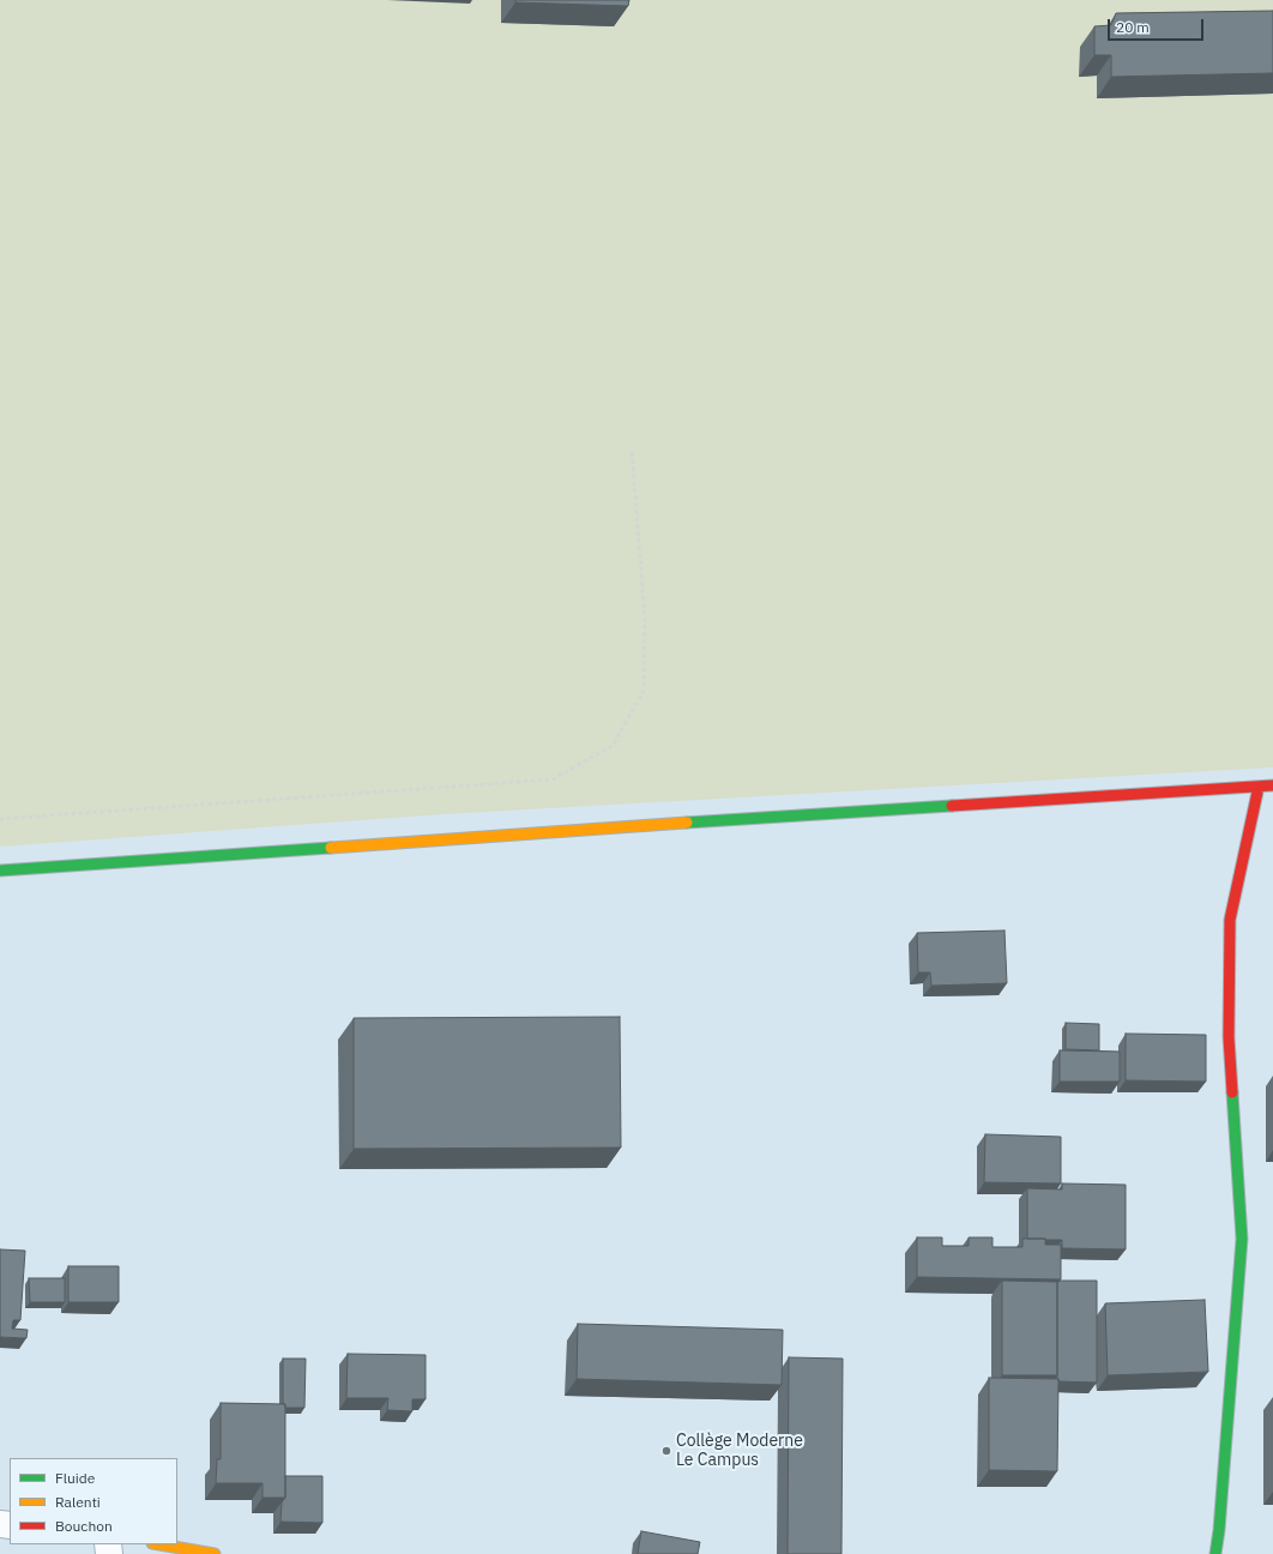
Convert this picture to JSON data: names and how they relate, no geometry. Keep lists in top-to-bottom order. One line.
{"places":["Collège Moderne Le Campus"],"legend":["Fluide","Ralenti","Bouchon"],"scale_bar":"20 m"}
